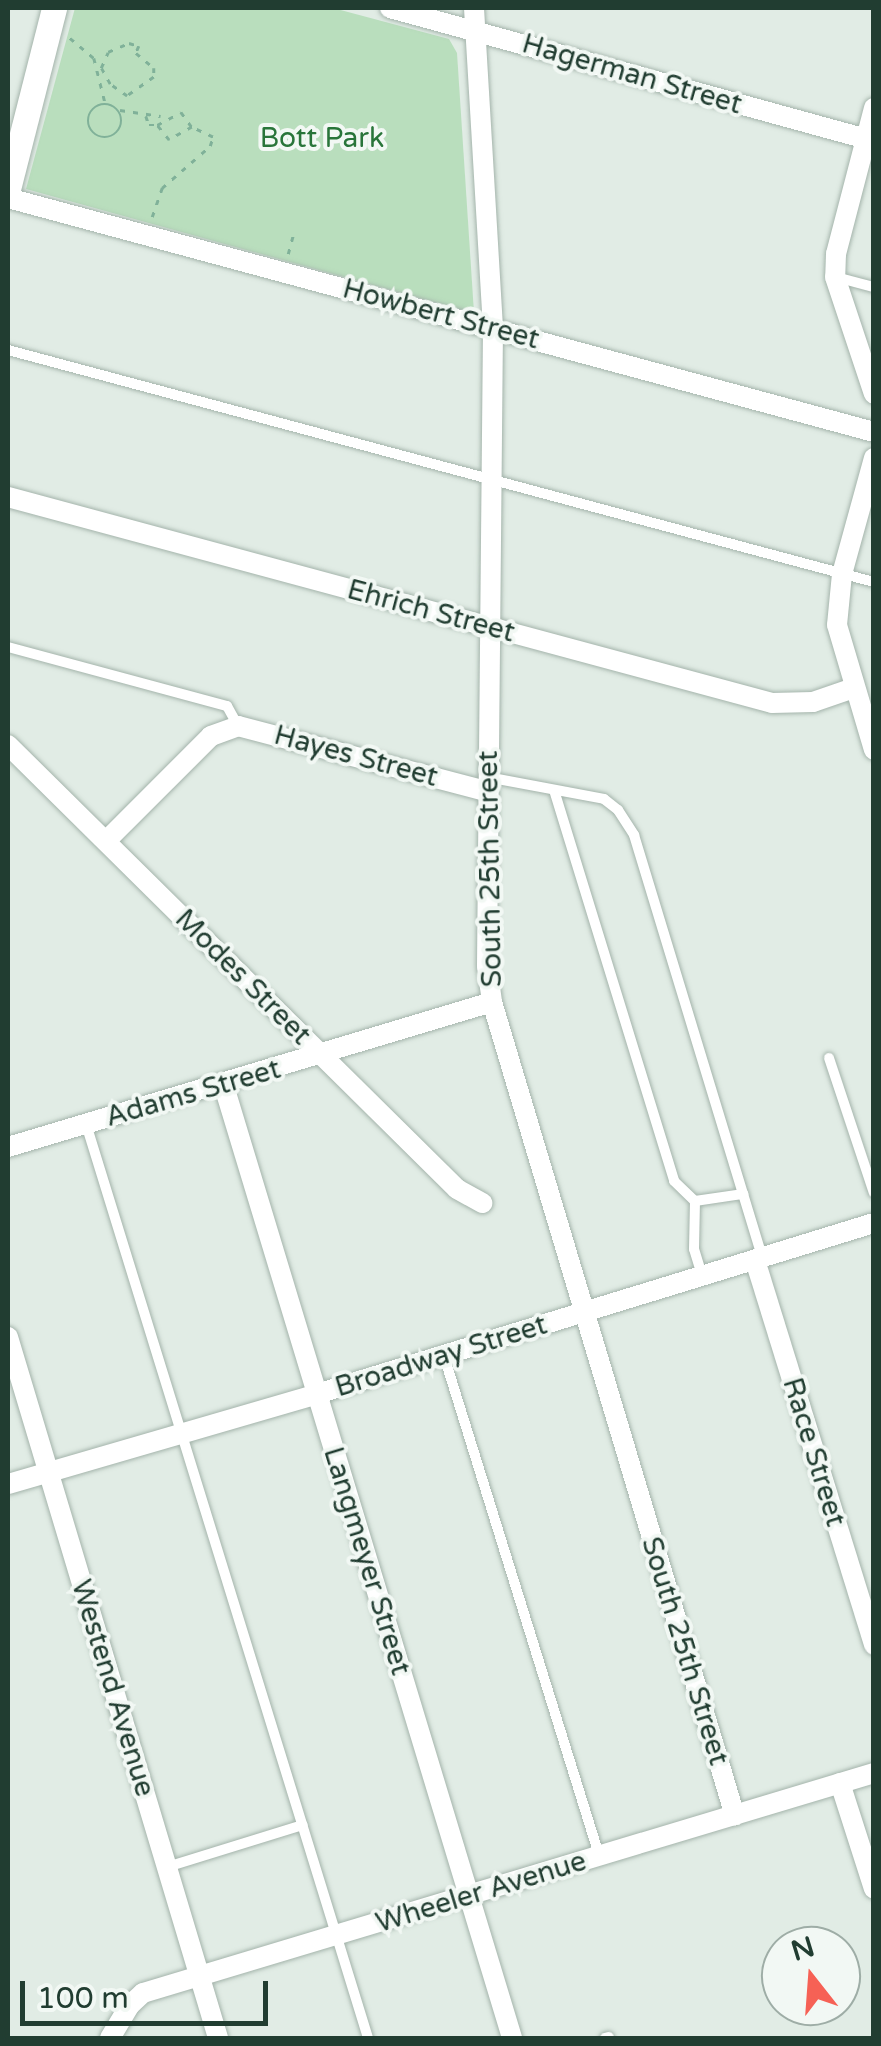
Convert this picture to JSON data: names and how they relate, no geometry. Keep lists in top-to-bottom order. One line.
{"streets":{"street":["Hagerman Street","Howbert Street","Ehrich Street","Hayes Street","South 25th Street","Modes Street","Adams Street","Broadway Street","Race Street","Langmeyer Street","Westend Avenue","Wheeler Avenue"]},"crossings":[["Hagerman Street","South 25th Street"],["Howbert Street","South 25th Street"],["Ehrich Street","South 25th Street"],["Hayes Street","South 25th Street"],["South 25th Street","Adams Street"],["South 25th Street","Broadway Street"],["South 25th Street","Wheeler Avenue"],["Modes Street","Adams Street"],["Adams Street","Langmeyer Street"],["Broadway Street","Race Street"],["Broadway Street","Langmeyer Street"],["Broadway Street","Westend Avenue"],["Langmeyer Street","Wheeler Avenue"],["Westend Avenue","Wheeler Avenue"]],"parks":["Bott Park"],"scale_bar":"100 m","north":"top"}
